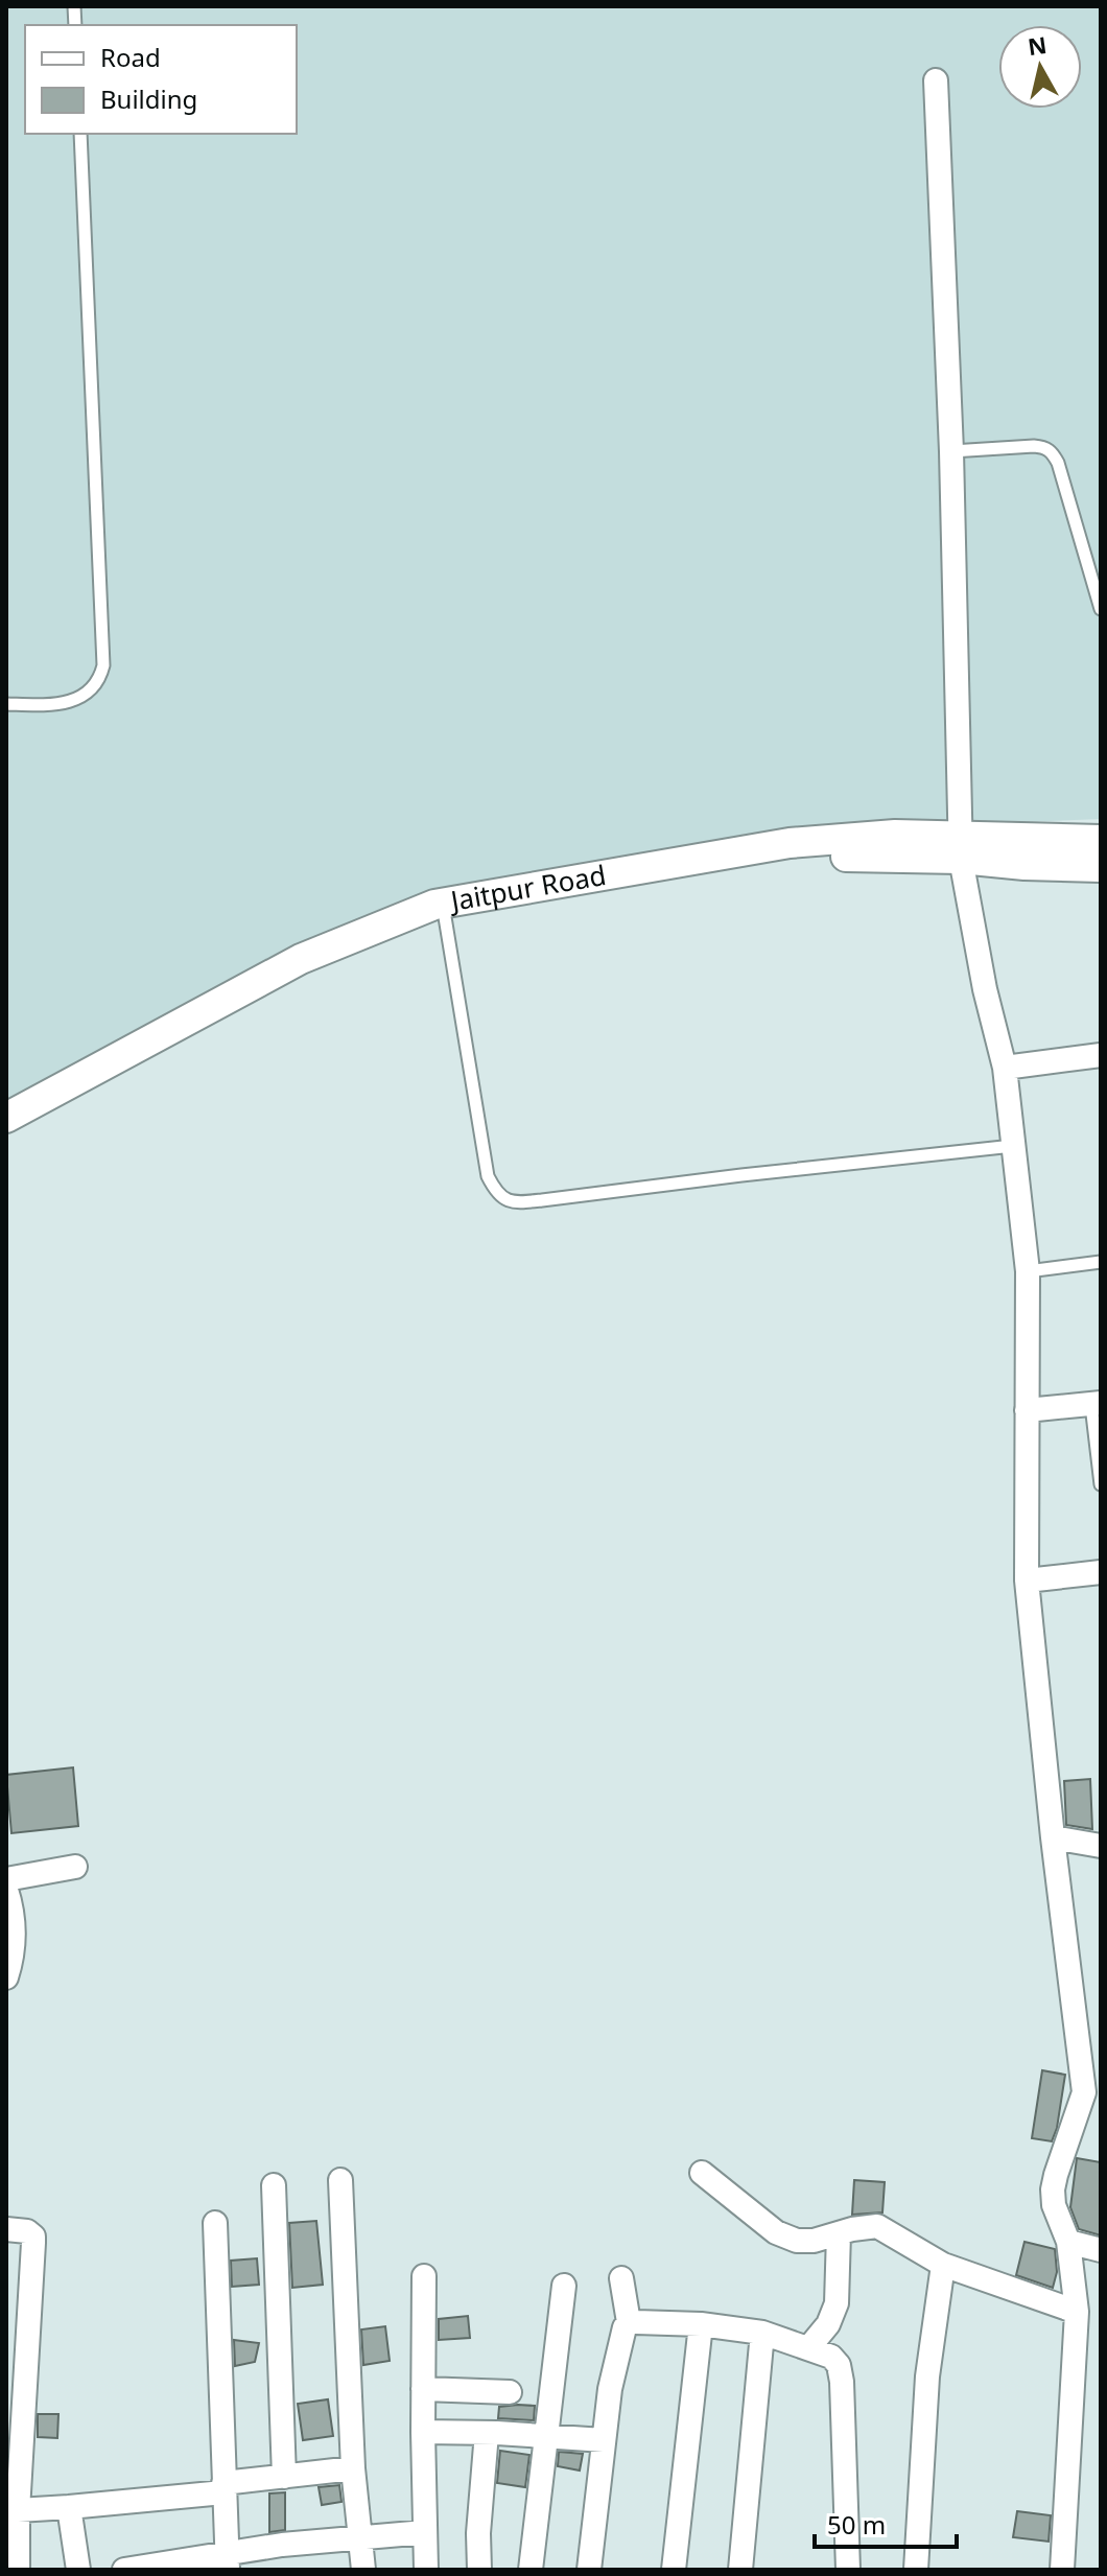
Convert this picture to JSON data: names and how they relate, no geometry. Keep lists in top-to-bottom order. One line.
{"streets":{"street":["Jaitpur Road"]},"legend":["Road","Building"],"scale_bar":"50 m","north":"top"}
